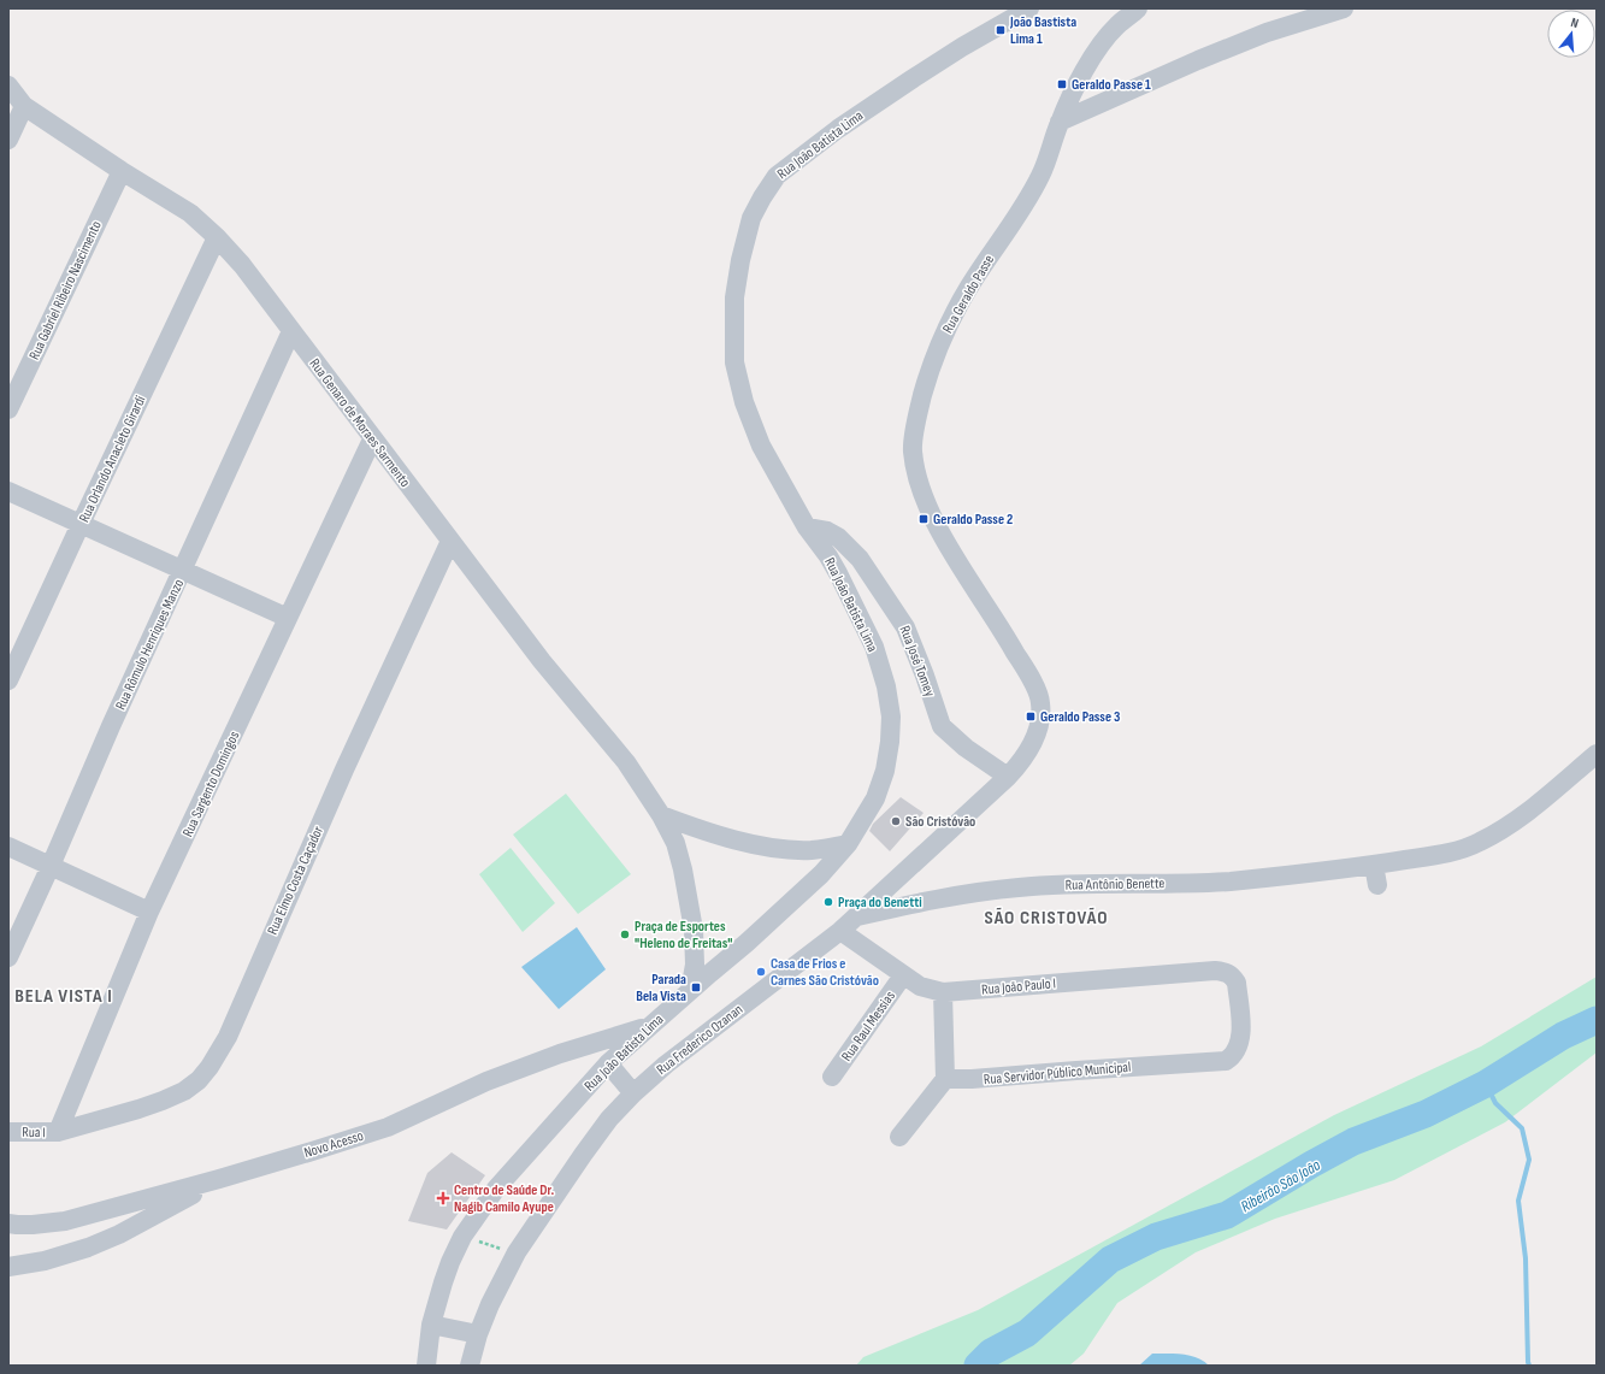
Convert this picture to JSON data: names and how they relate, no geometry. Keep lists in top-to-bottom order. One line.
{"streets":{"street":["Rua João Batista Lima","Rua Gabriel Ribeiro Nascimento","Rua Geraldo Passe","Rua Genaro de Moraes Sarmento","Rua Orlando Anacleto Girardi","Rua Rômulo Henriques Manzo","Rua José Tomey","Rua Sargento Domingos","Rua Elmo Costa Caçador","Rua Antônio Benette","Rua João Paulo I","Rua Raul Messias","Rua Frederico Ozanan","Rua Servidor Público Municipal","Rua I","Novo Acesso"]},"crossings":[["Rua João Batista Lima","Rua Genaro de Moraes Sarmento"],["Rua João Batista Lima","Rua José Tomey"],["Rua João Batista Lima","Novo Acesso"],["Rua Gabriel Ribeiro Nascimento","Rua Genaro de Moraes Sarmento"],["Rua Geraldo Passe","Rua José Tomey"],["Rua Geraldo Passe","Rua Frederico Ozanan"],["Rua Genaro de Moraes Sarmento","Rua Orlando Anacleto Girardi"],["Rua Genaro de Moraes Sarmento","Rua Rômulo Henriques Manzo"],["Rua Genaro de Moraes Sarmento","Rua Sargento Domingos"],["Rua Genaro de Moraes Sarmento","Rua Elmo Costa Caçador"],["Rua José Tomey","Rua Frederico Ozanan"],["Rua Sargento Domingos","Rua Elmo Costa Caçador"],["Rua Sargento Domingos","Rua I"],["Rua Elmo Costa Caçador","Rua I"],["Rua Antônio Benette","Rua Frederico Ozanan"],["Rua João Paulo I","Rua Raul Messias"],["Rua João Paulo I","Rua Frederico Ozanan"],["Rua João Paulo I","Rua Servidor Público Municipal"]],"districts":["SÃO CRISTOVÃO","BELA VISTA I"],"water":["Ribeirão São João"],"places":{"transit":["João Bastista Lima 1","Geraldo Passe 1","Geraldo Passe 2","Geraldo Passe 3","Parada Bela Vista"],"other":["São Cristóvão","Praça do Benetti","Praça de Esportes \"Heleno de Freitas\"","Casa de Frios e Carnes São Cristóvão"],"health":["Centro de Saúde Dr. Nagib Camilo Ayupe"]},"north":"top"}
